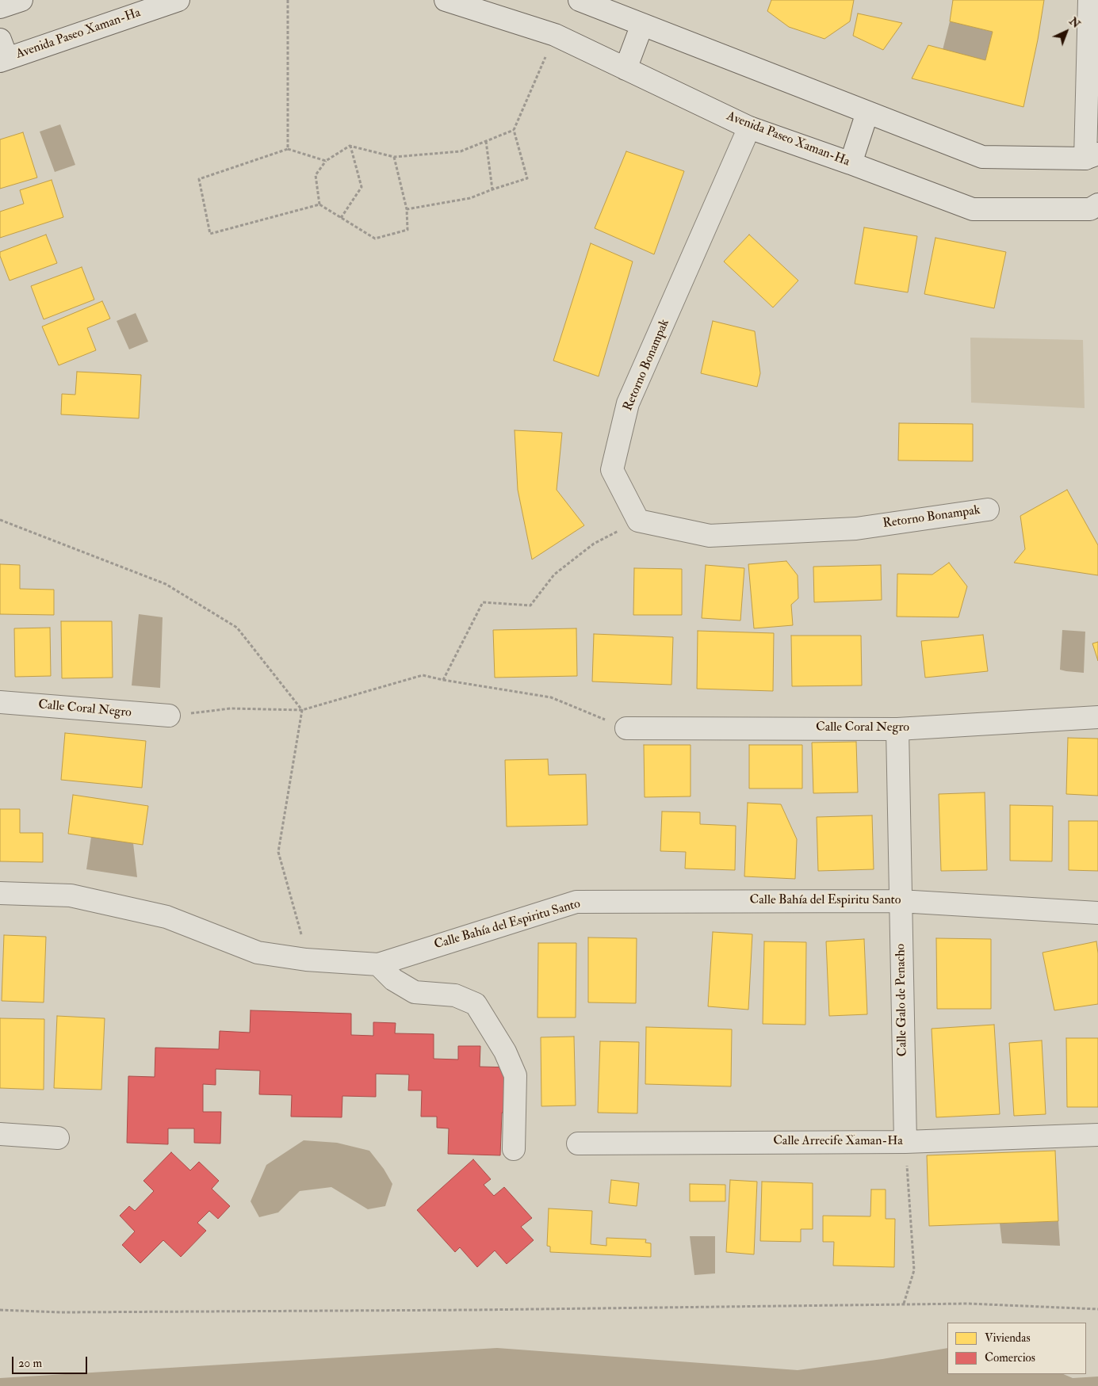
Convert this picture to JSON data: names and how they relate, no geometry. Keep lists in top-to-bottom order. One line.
{"streets":{"street":["Avenida Paseo Xaman-Ha","Retorno Bonampak","Calle Coral Negro","Calle Bahía del Espiritu Santo","Calle Galo de Penacho","Calle Arrecife Xaman-Ha"]},"crossings":[["Avenida Paseo Xaman-Ha","Retorno Bonampak"],["Calle Coral Negro","Calle Galo de Penacho"],["Calle Bahía del Espiritu Santo","Calle Galo de Penacho"],["Calle Galo de Penacho","Calle Arrecife Xaman-Ha"]],"legend":["Viviendas","Comercios"],"scale_bar":"20 m","north":"top right"}
